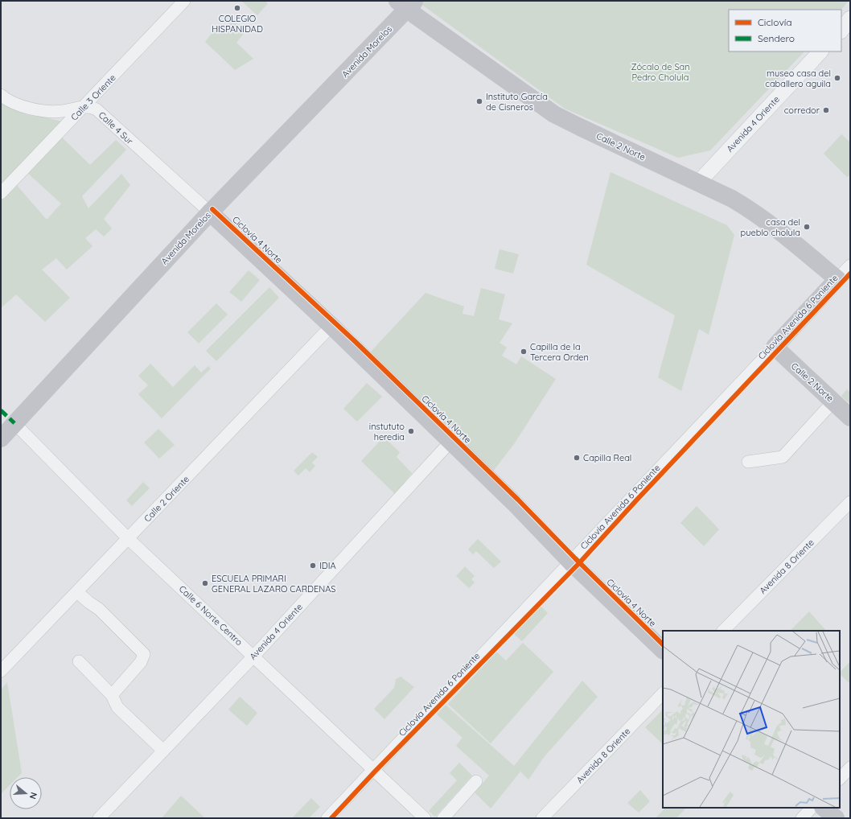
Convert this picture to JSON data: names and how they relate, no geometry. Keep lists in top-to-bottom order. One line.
{"streets":{"main road":["Avenida Morelos","Calle 2 Norte"],"street":["Calle 3 Oriente","Avenida 4 Oriente","Calle 4 Sur","Calle 2 Oriente","Avenida 8 Oriente","Calle 6 Norte Centro"],"cycle path":["Ciclovía 4 Norte","Ciclovía Avenida 6 Poniente"]},"crossings":[["Avenida Morelos","Calle 4 Sur"],["Avenida Morelos","Calle 2 Norte"],["Avenida Morelos","Calle 6 Norte Centro"],["Calle 3 Oriente","Calle 4 Sur"],["Avenida 4 Oriente","Calle 2 Norte"],["Avenida 4 Oriente","Calle 6 Norte Centro"],["Calle 2 Oriente","Calle 6 Norte Centro"]],"parks":["Zócalo de San Pedro Cholula"],"places":["COLEGIO HISPANIDAD","museo casa del caballero aguila","Instituto García de Cisneros","corredor","casa del pueblo cholula","Capilla de la Tercera Orden","instututo heredia","Capilla Real","IDIA","ESCUELA PRIMARI GENERAL LAZARO CARDENAS"],"legend":["Ciclovía","Sendero"],"north":"right"}
